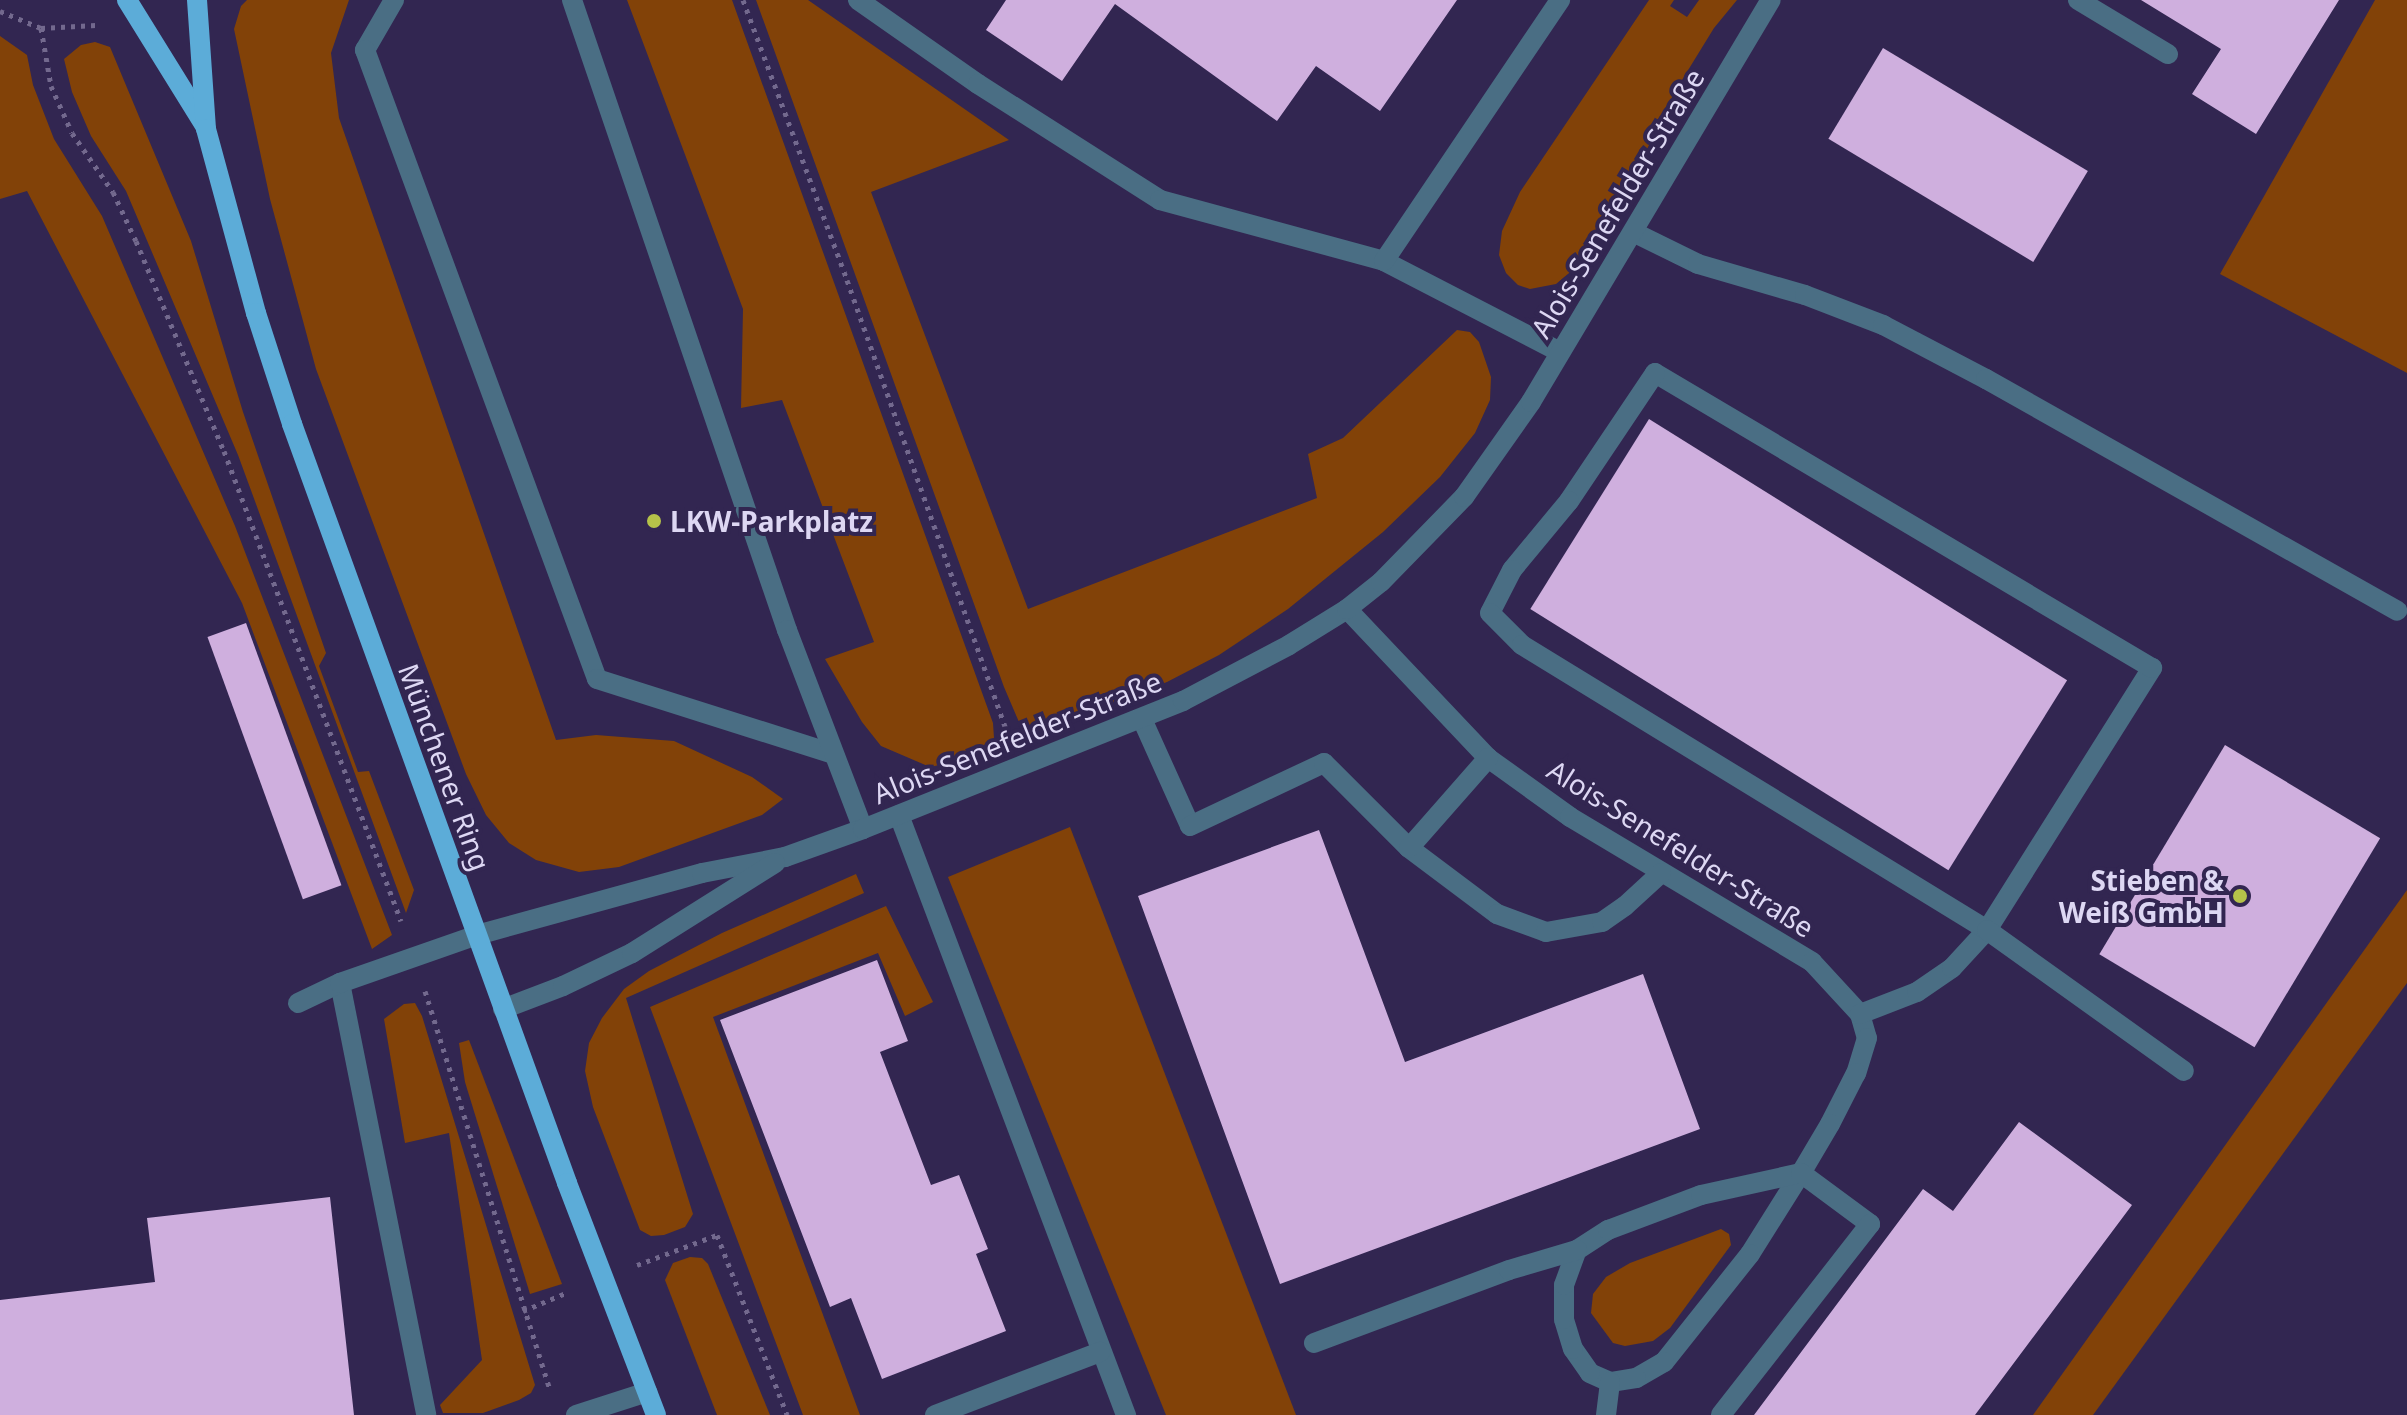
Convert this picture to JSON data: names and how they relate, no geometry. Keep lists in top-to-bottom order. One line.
{"streets":{"main road":["Münchener Ring"],"street":["Alois-Senefelder-Straße"]},"crossings":[["Alois-Senefelder-Straße","Münchener Ring"]],"places":["LKW-Parkplatz","Stieben & Weiß GmbH"]}
